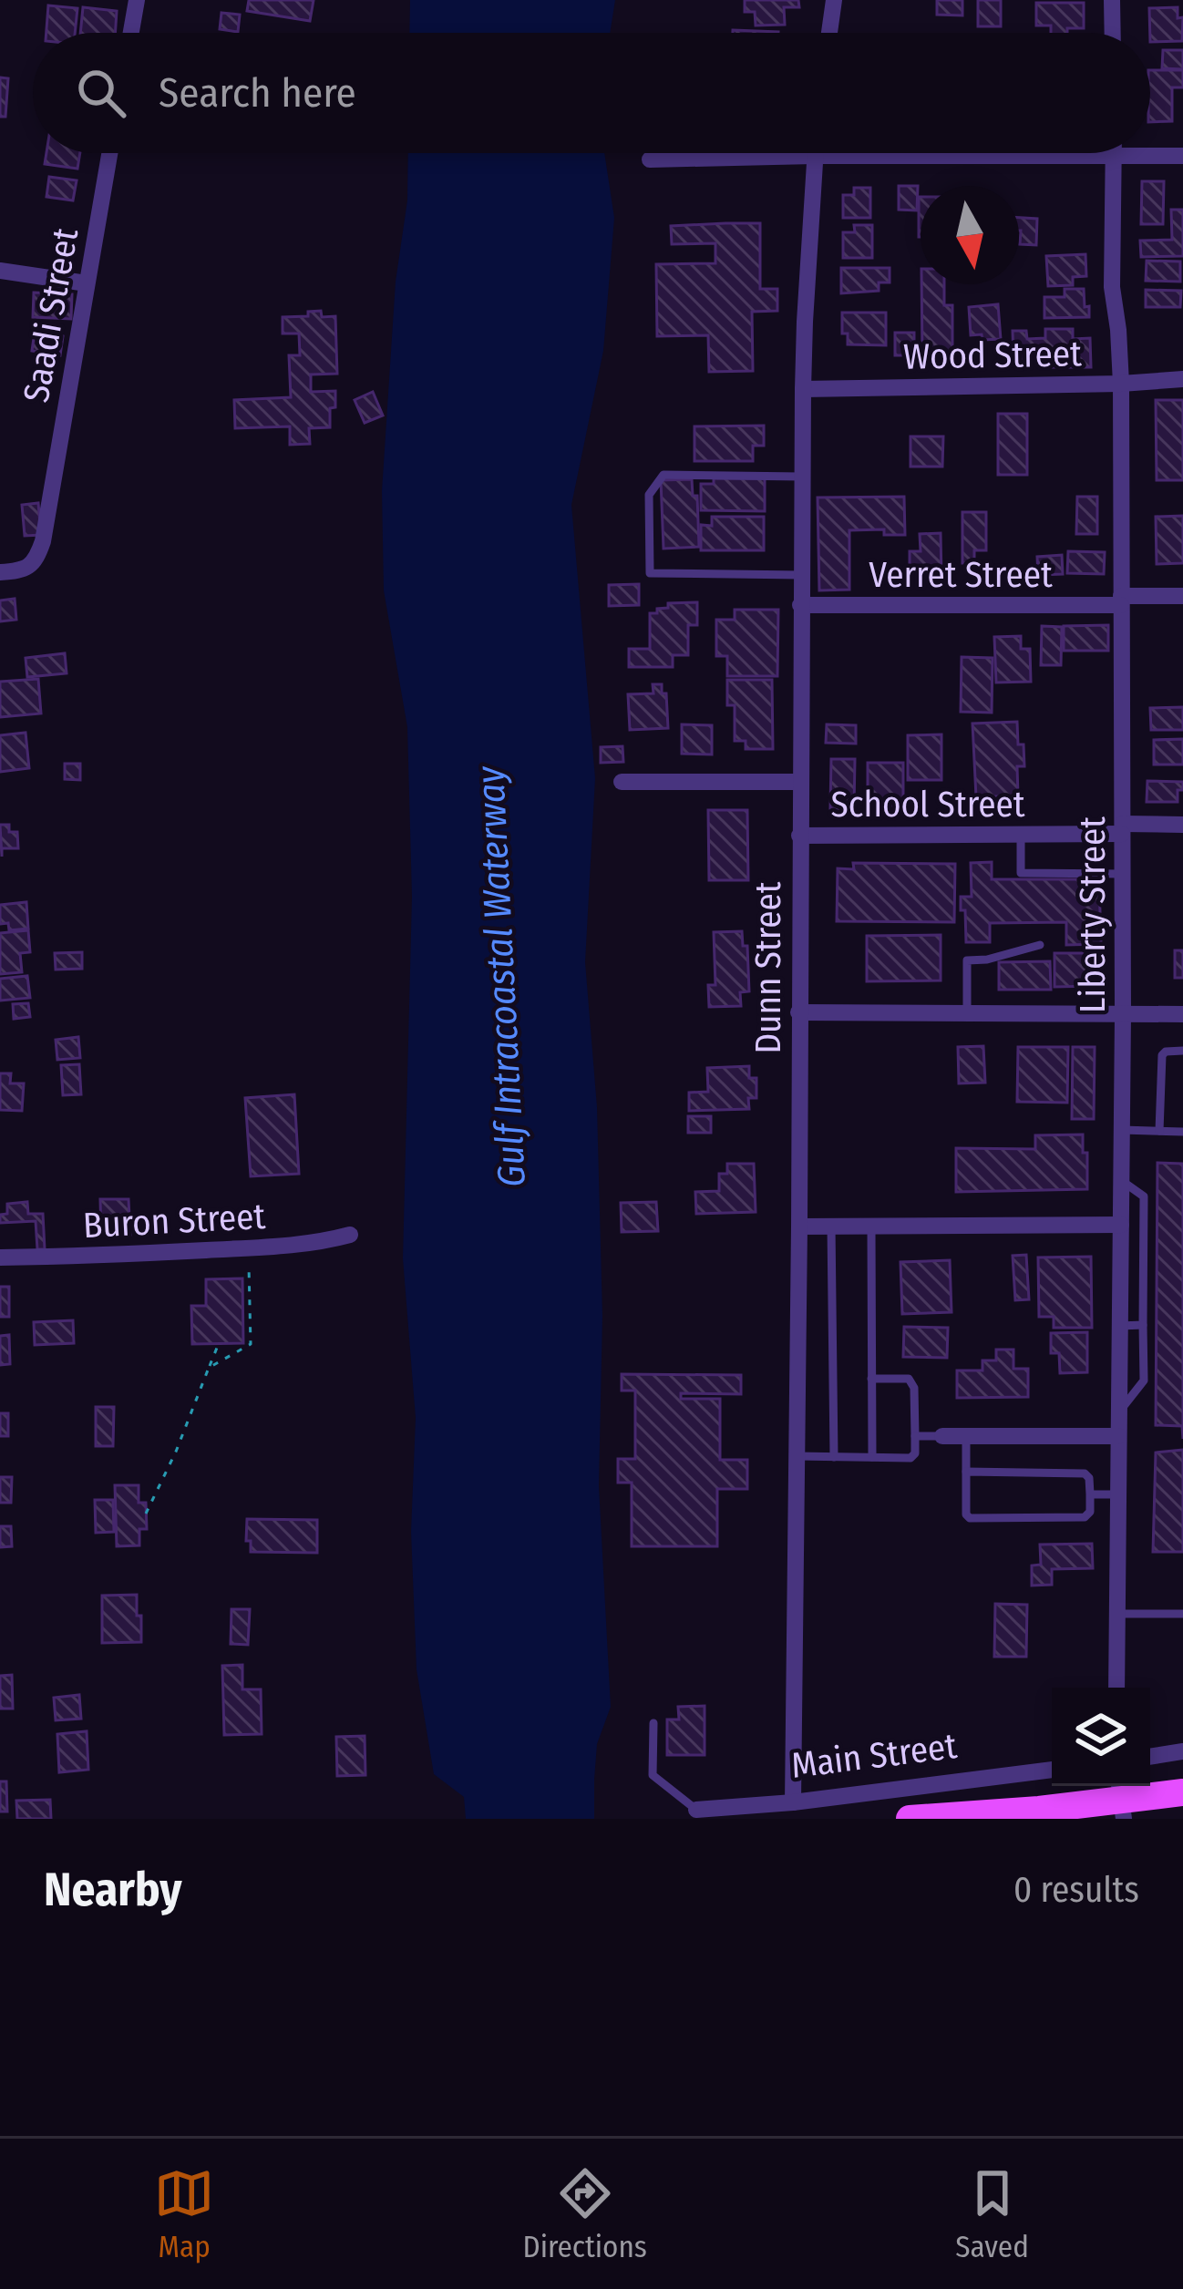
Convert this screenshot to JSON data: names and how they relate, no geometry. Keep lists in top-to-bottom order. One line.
{"streets":{"main road":["Main Street"],"street":["Saadi Street","Wood Street","Verret Street","School Street","Liberty Street","Dunn Street","Buron Street"]},"crossings":[["Wood Street","Liberty Street"],["Wood Street","Dunn Street"],["Verret Street","Liberty Street"],["Verret Street","Dunn Street"],["School Street","Liberty Street"],["School Street","Dunn Street"],["Dunn Street","Main Street"]],"water":["Gulf Intracoastal Waterway"],"north":"bottom","page":{"search":"Search here","heading":["Nearby","0 results"],"nav":["Map","Directions","Saved"]}}
